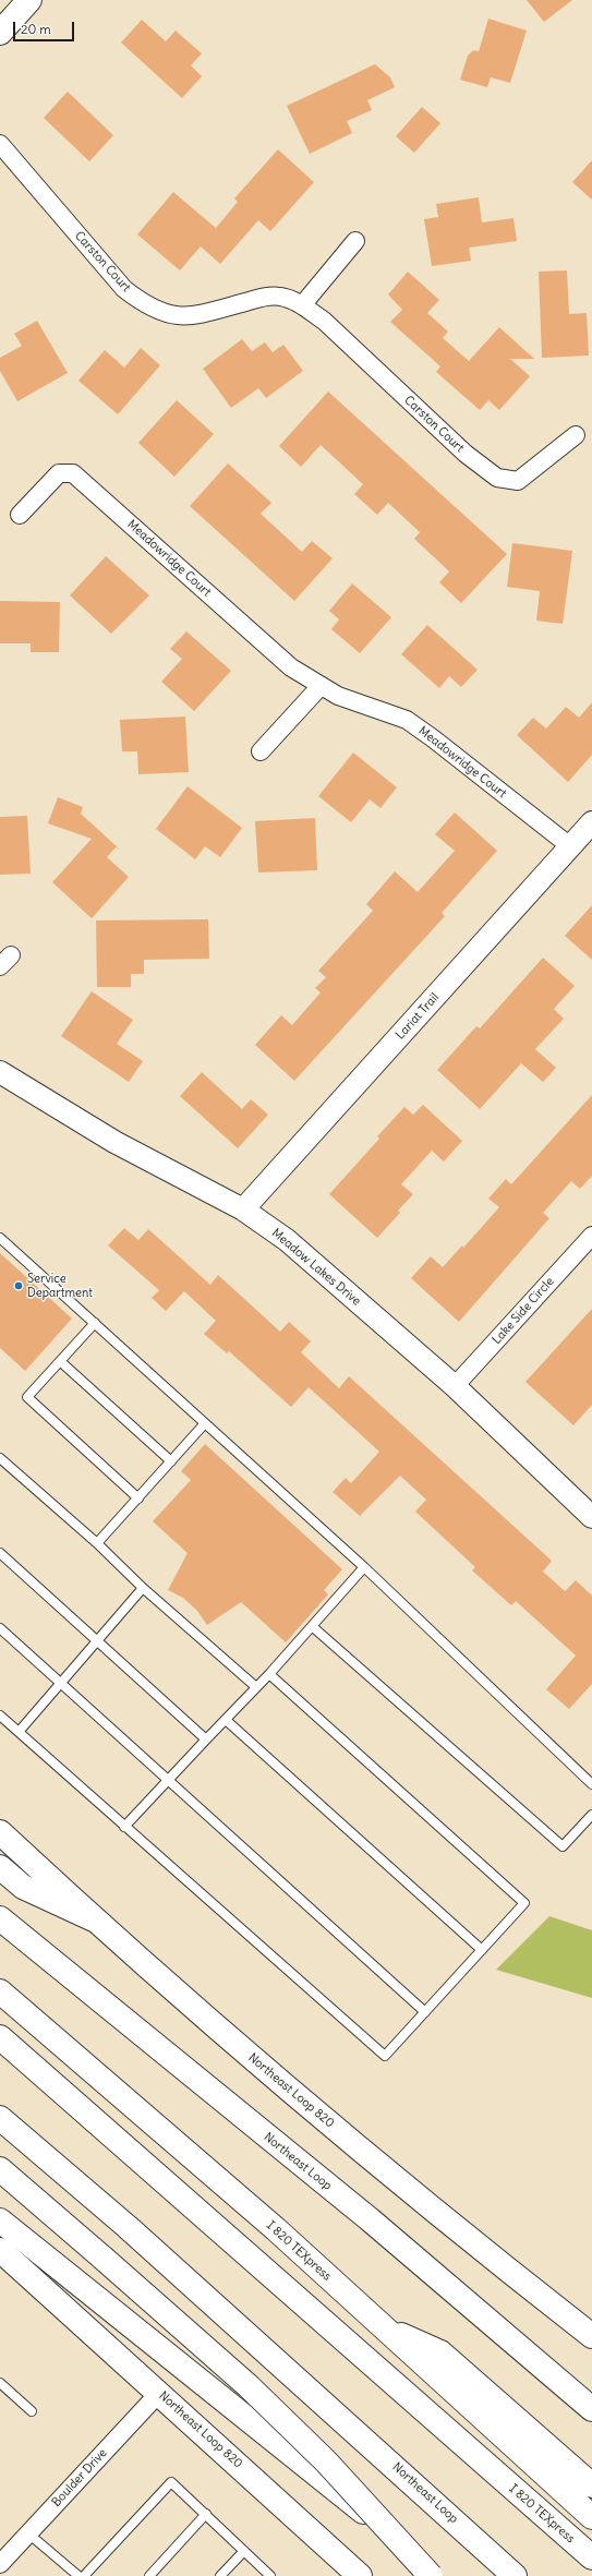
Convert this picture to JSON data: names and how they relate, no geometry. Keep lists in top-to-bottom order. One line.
{"streets":{"main road":["Northeast Loop 820","Northeast Loop","I 820 TEXpress"],"street":["Carston Court","Meadowridge Court","Lariat Trail","Meadow Lakes Drive","Lake Side Circle","Boulder Drive"]},"crossings":[["Meadowridge Court","Lariat Trail"],["Lariat Trail","Meadow Lakes Drive"],["Meadow Lakes Drive","Lake Side Circle"],["Northeast Loop 820","Boulder Drive"]],"places":["Service Department"],"scale_bar":"20 m"}
